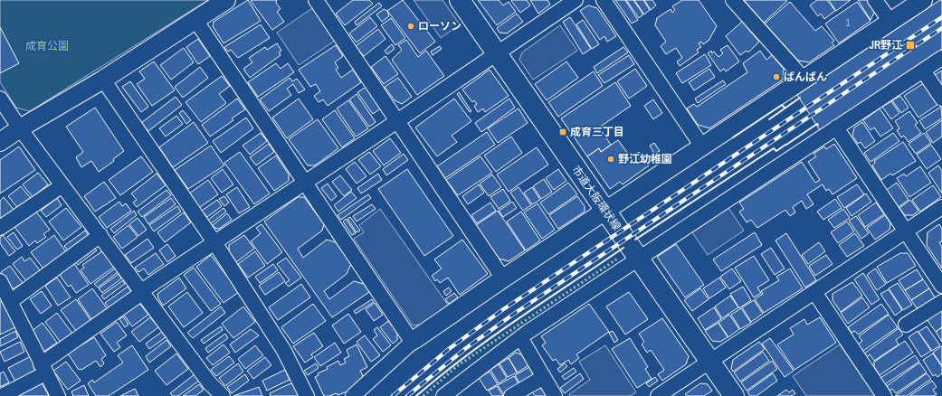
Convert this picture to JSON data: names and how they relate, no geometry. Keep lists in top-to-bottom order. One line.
{"streets":{"main road":["市道大阪環状線"]},"parks":["成育公園"],"places":{"other":["ローソン","ばんばん","野江幼稚園"],"transit":["JR野江","成育三丁目"]},"house_numbers":["1"]}
